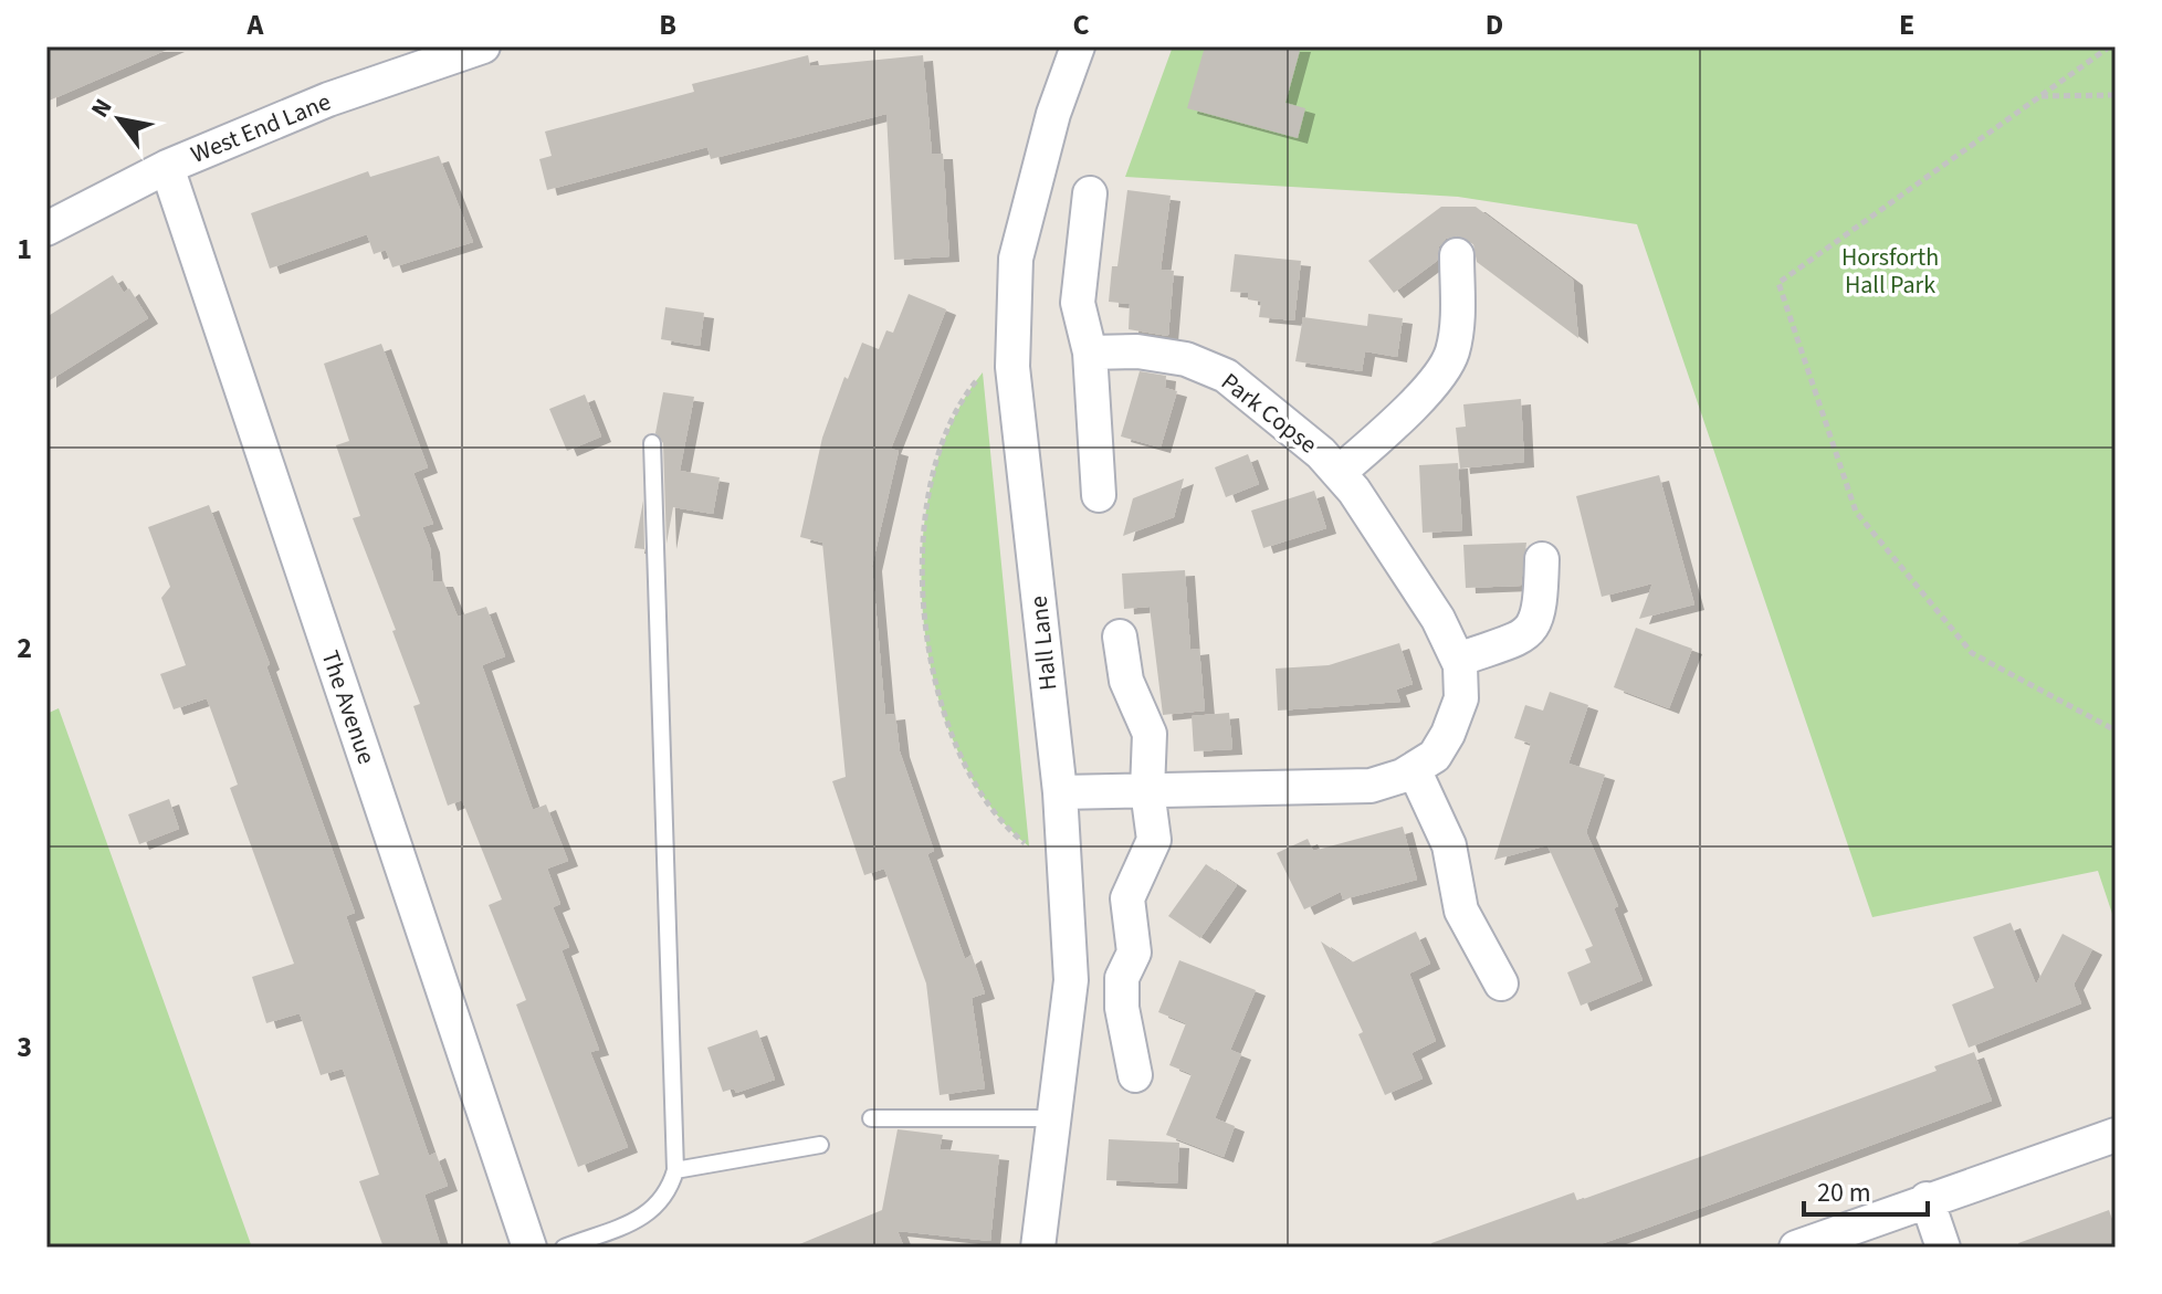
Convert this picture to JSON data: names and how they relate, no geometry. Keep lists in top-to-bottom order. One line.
{"streets":{"street":["West End Lane","Park Copse","Hall Lane","The Avenue"]},"crossings":[["West End Lane","The Avenue"],["Park Copse","Hall Lane"]],"parks":["Horsforth Hall Park"],"scale_bar":"20 m","north":"top left","grid":{"columns":["A","B","C","D","E"],"rows":["1","2","3"]}}
